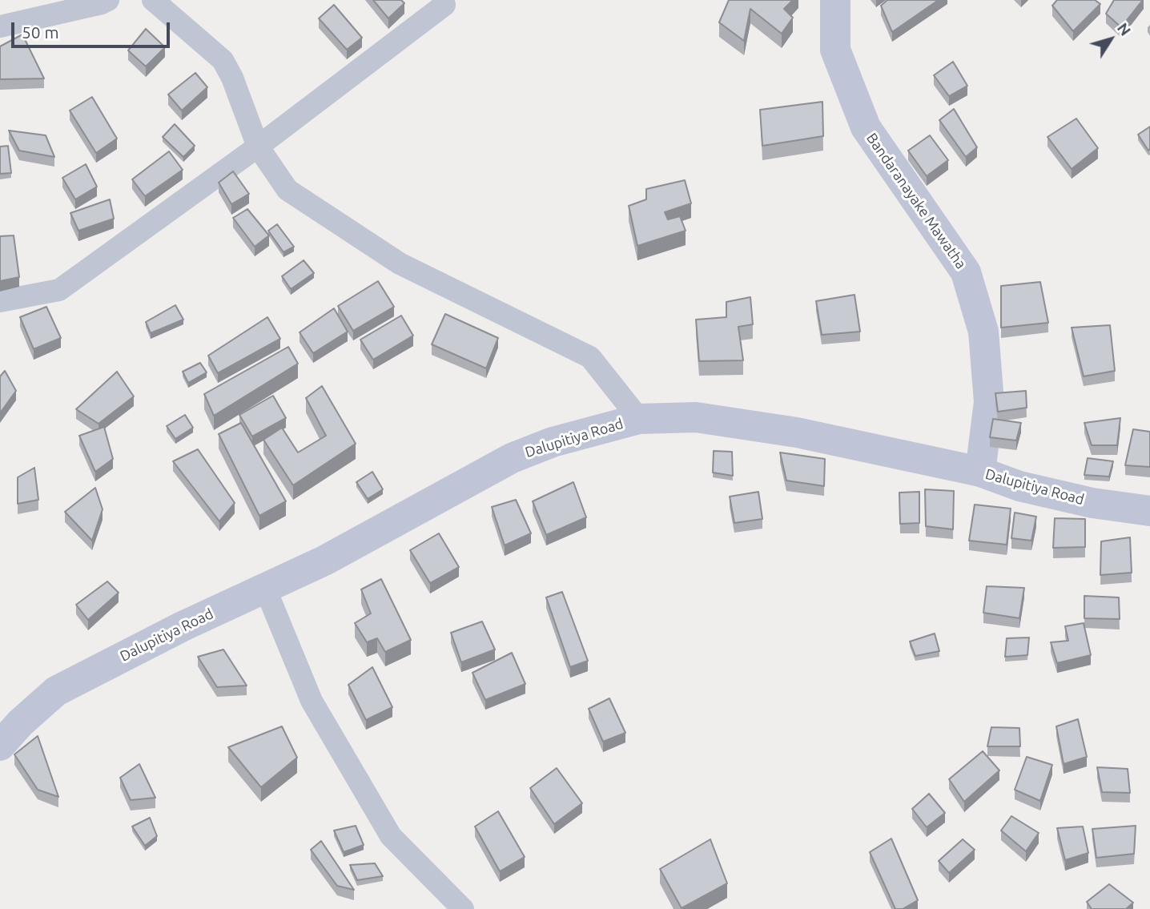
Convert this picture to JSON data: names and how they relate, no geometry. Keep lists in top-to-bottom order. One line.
{"streets":{"street":["Bandaranayake Mawatha","Dalupitiya Road"]},"crossings":[["Bandaranayake Mawatha","Dalupitiya Road"]],"scale_bar":"50 m","north":"top right"}
